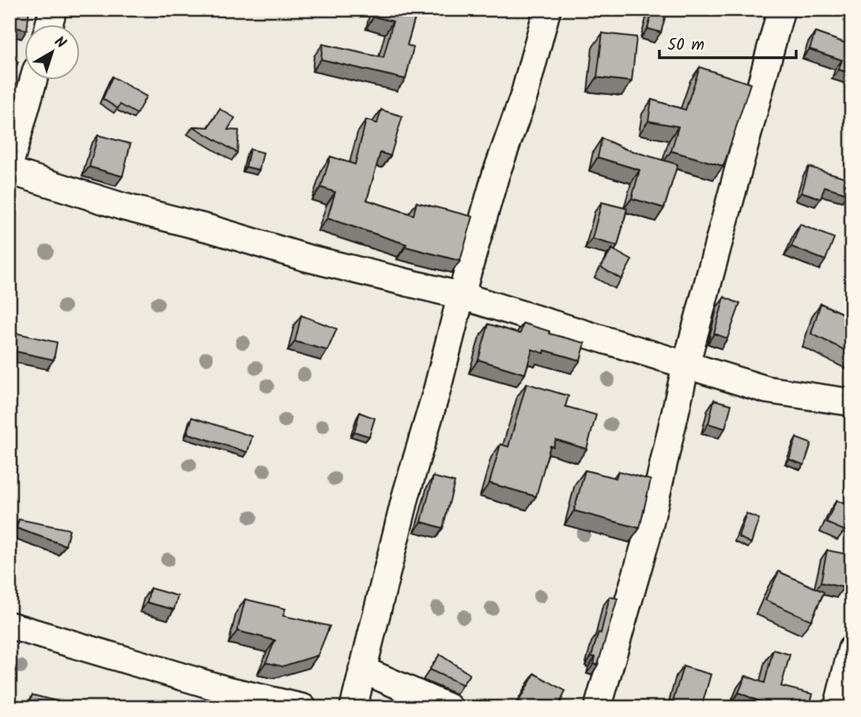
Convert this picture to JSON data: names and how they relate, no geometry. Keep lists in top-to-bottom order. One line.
{"scale_bar":"50 m","north":"top right"}
